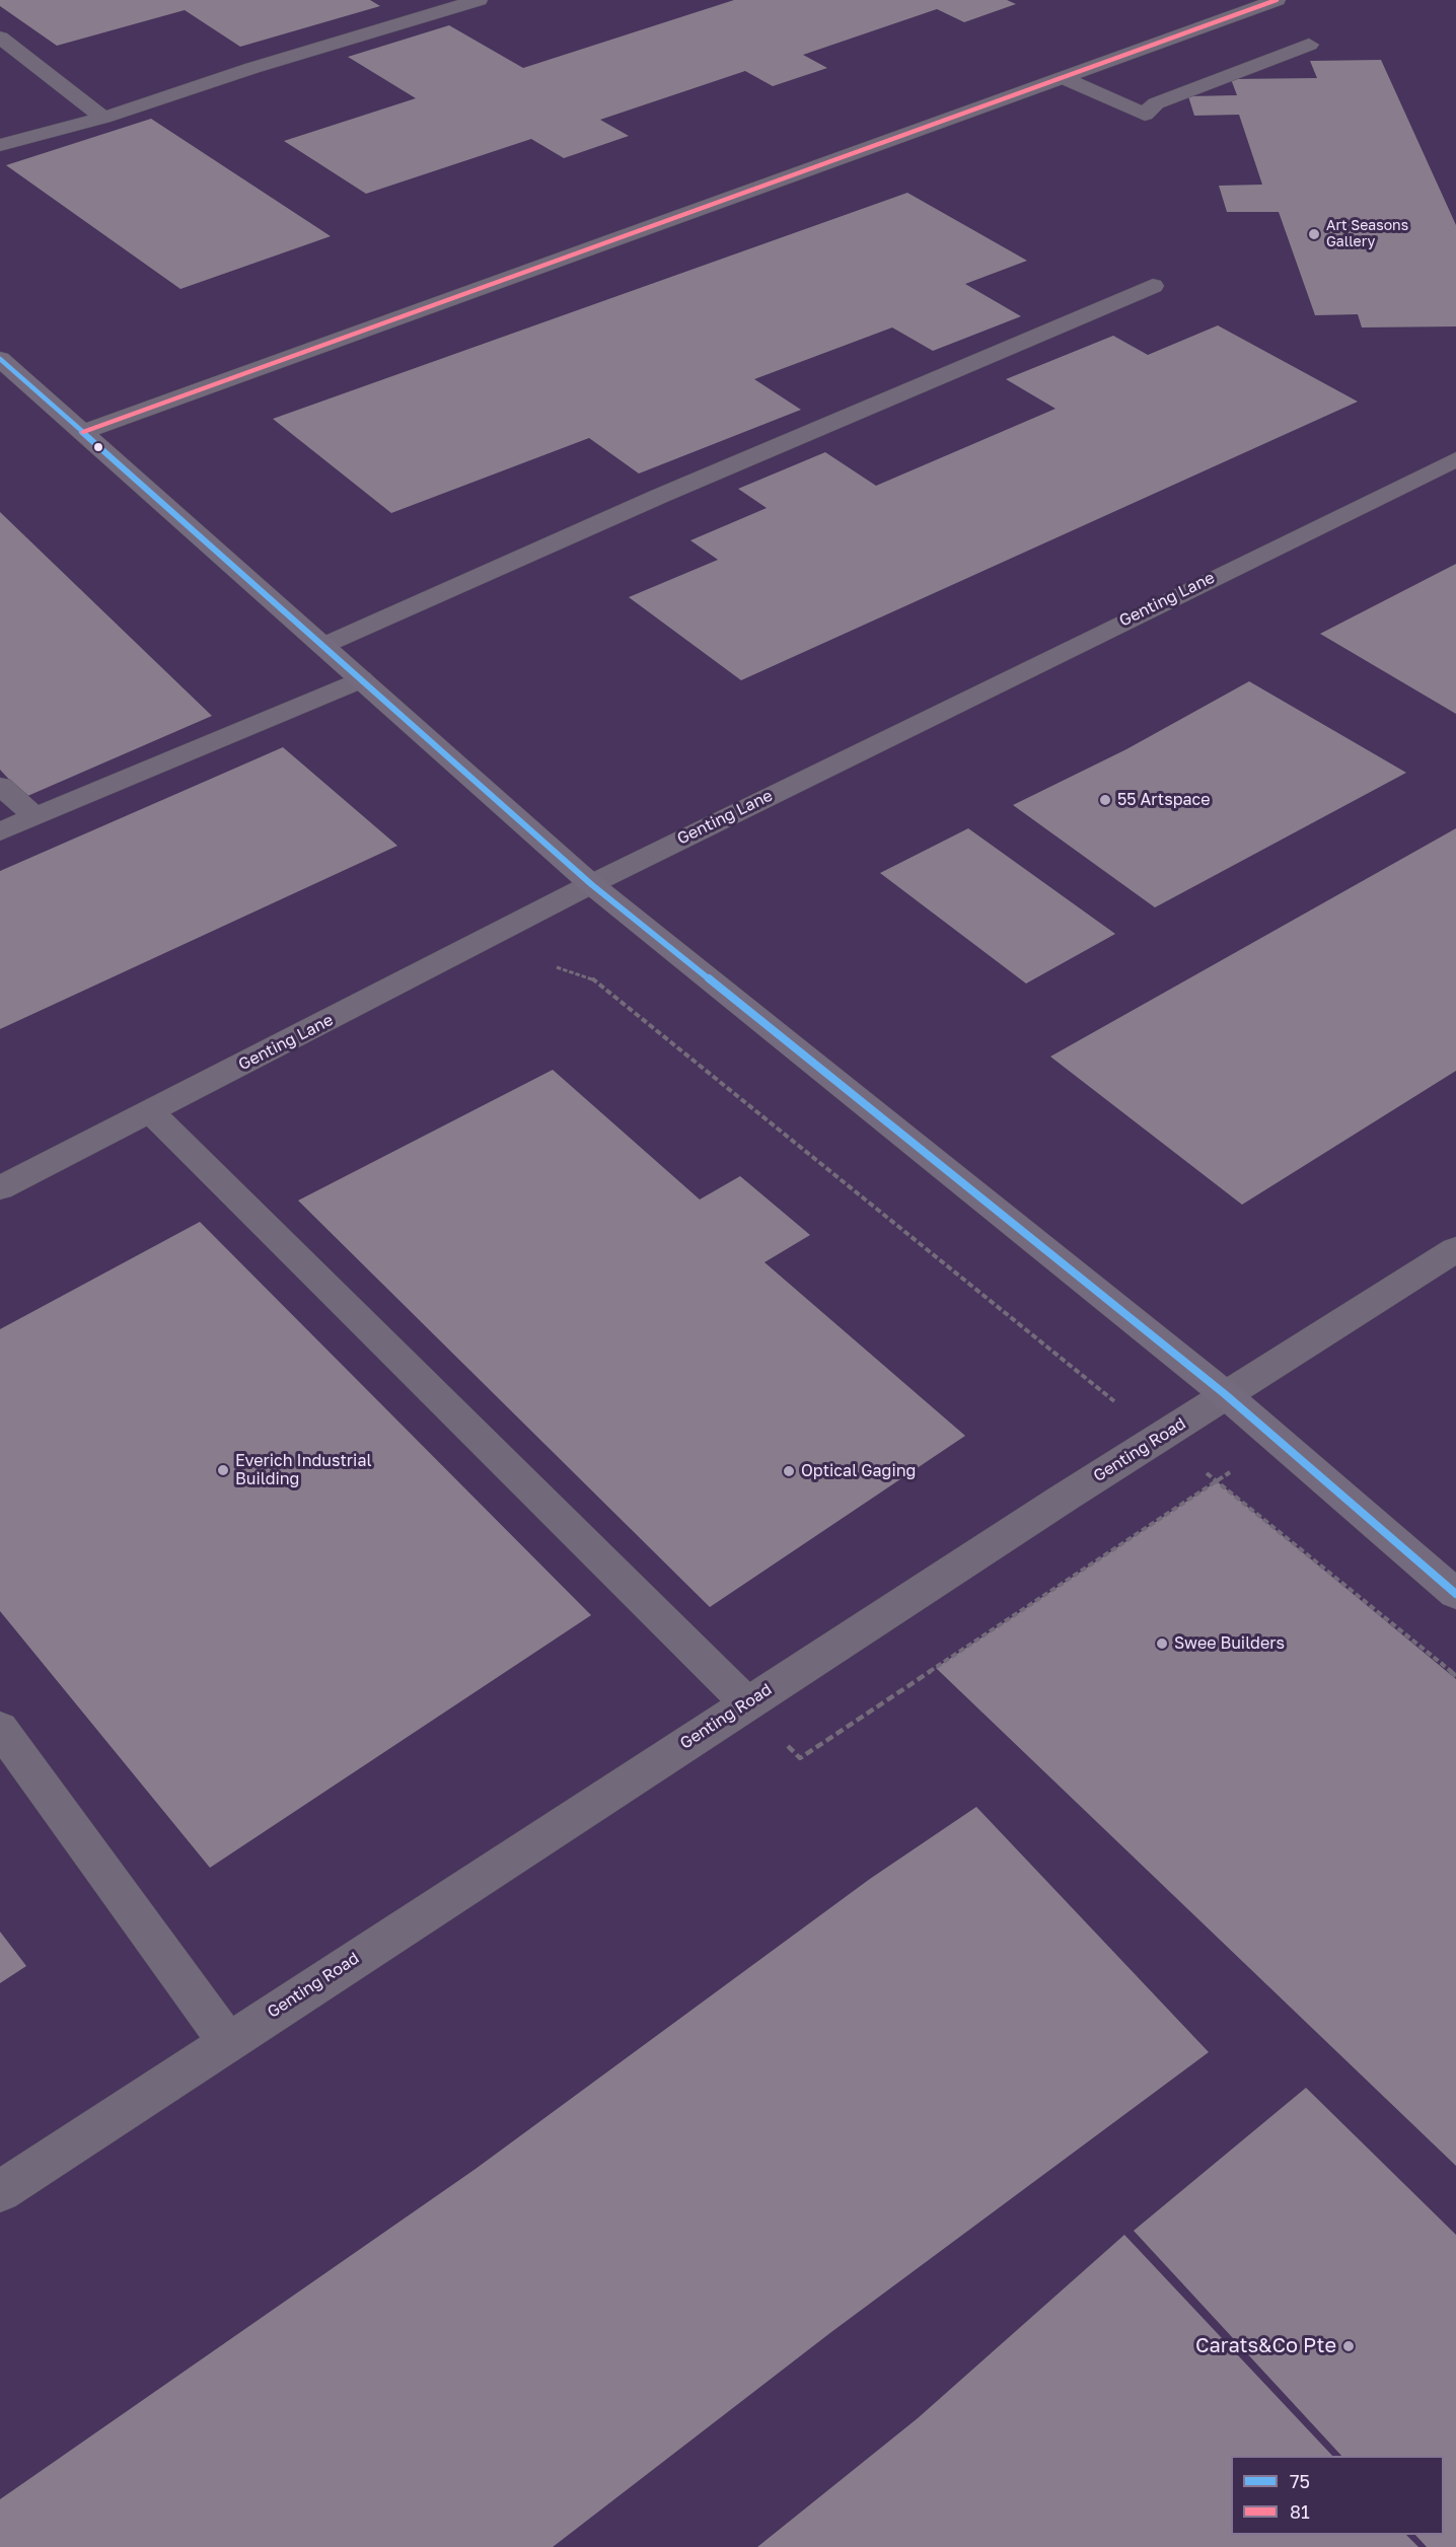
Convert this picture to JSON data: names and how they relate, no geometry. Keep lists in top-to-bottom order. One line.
{"streets":{"street":["Genting Lane","Genting Road"]},"places":["Art Seasons Gallery","55 Artspace","Everich Industrial Building","Optical Gaging","Swee Builders","Carats&Co Pte"],"lines":["transit line 81","transit line 75"],"legend":["75","81"]}
